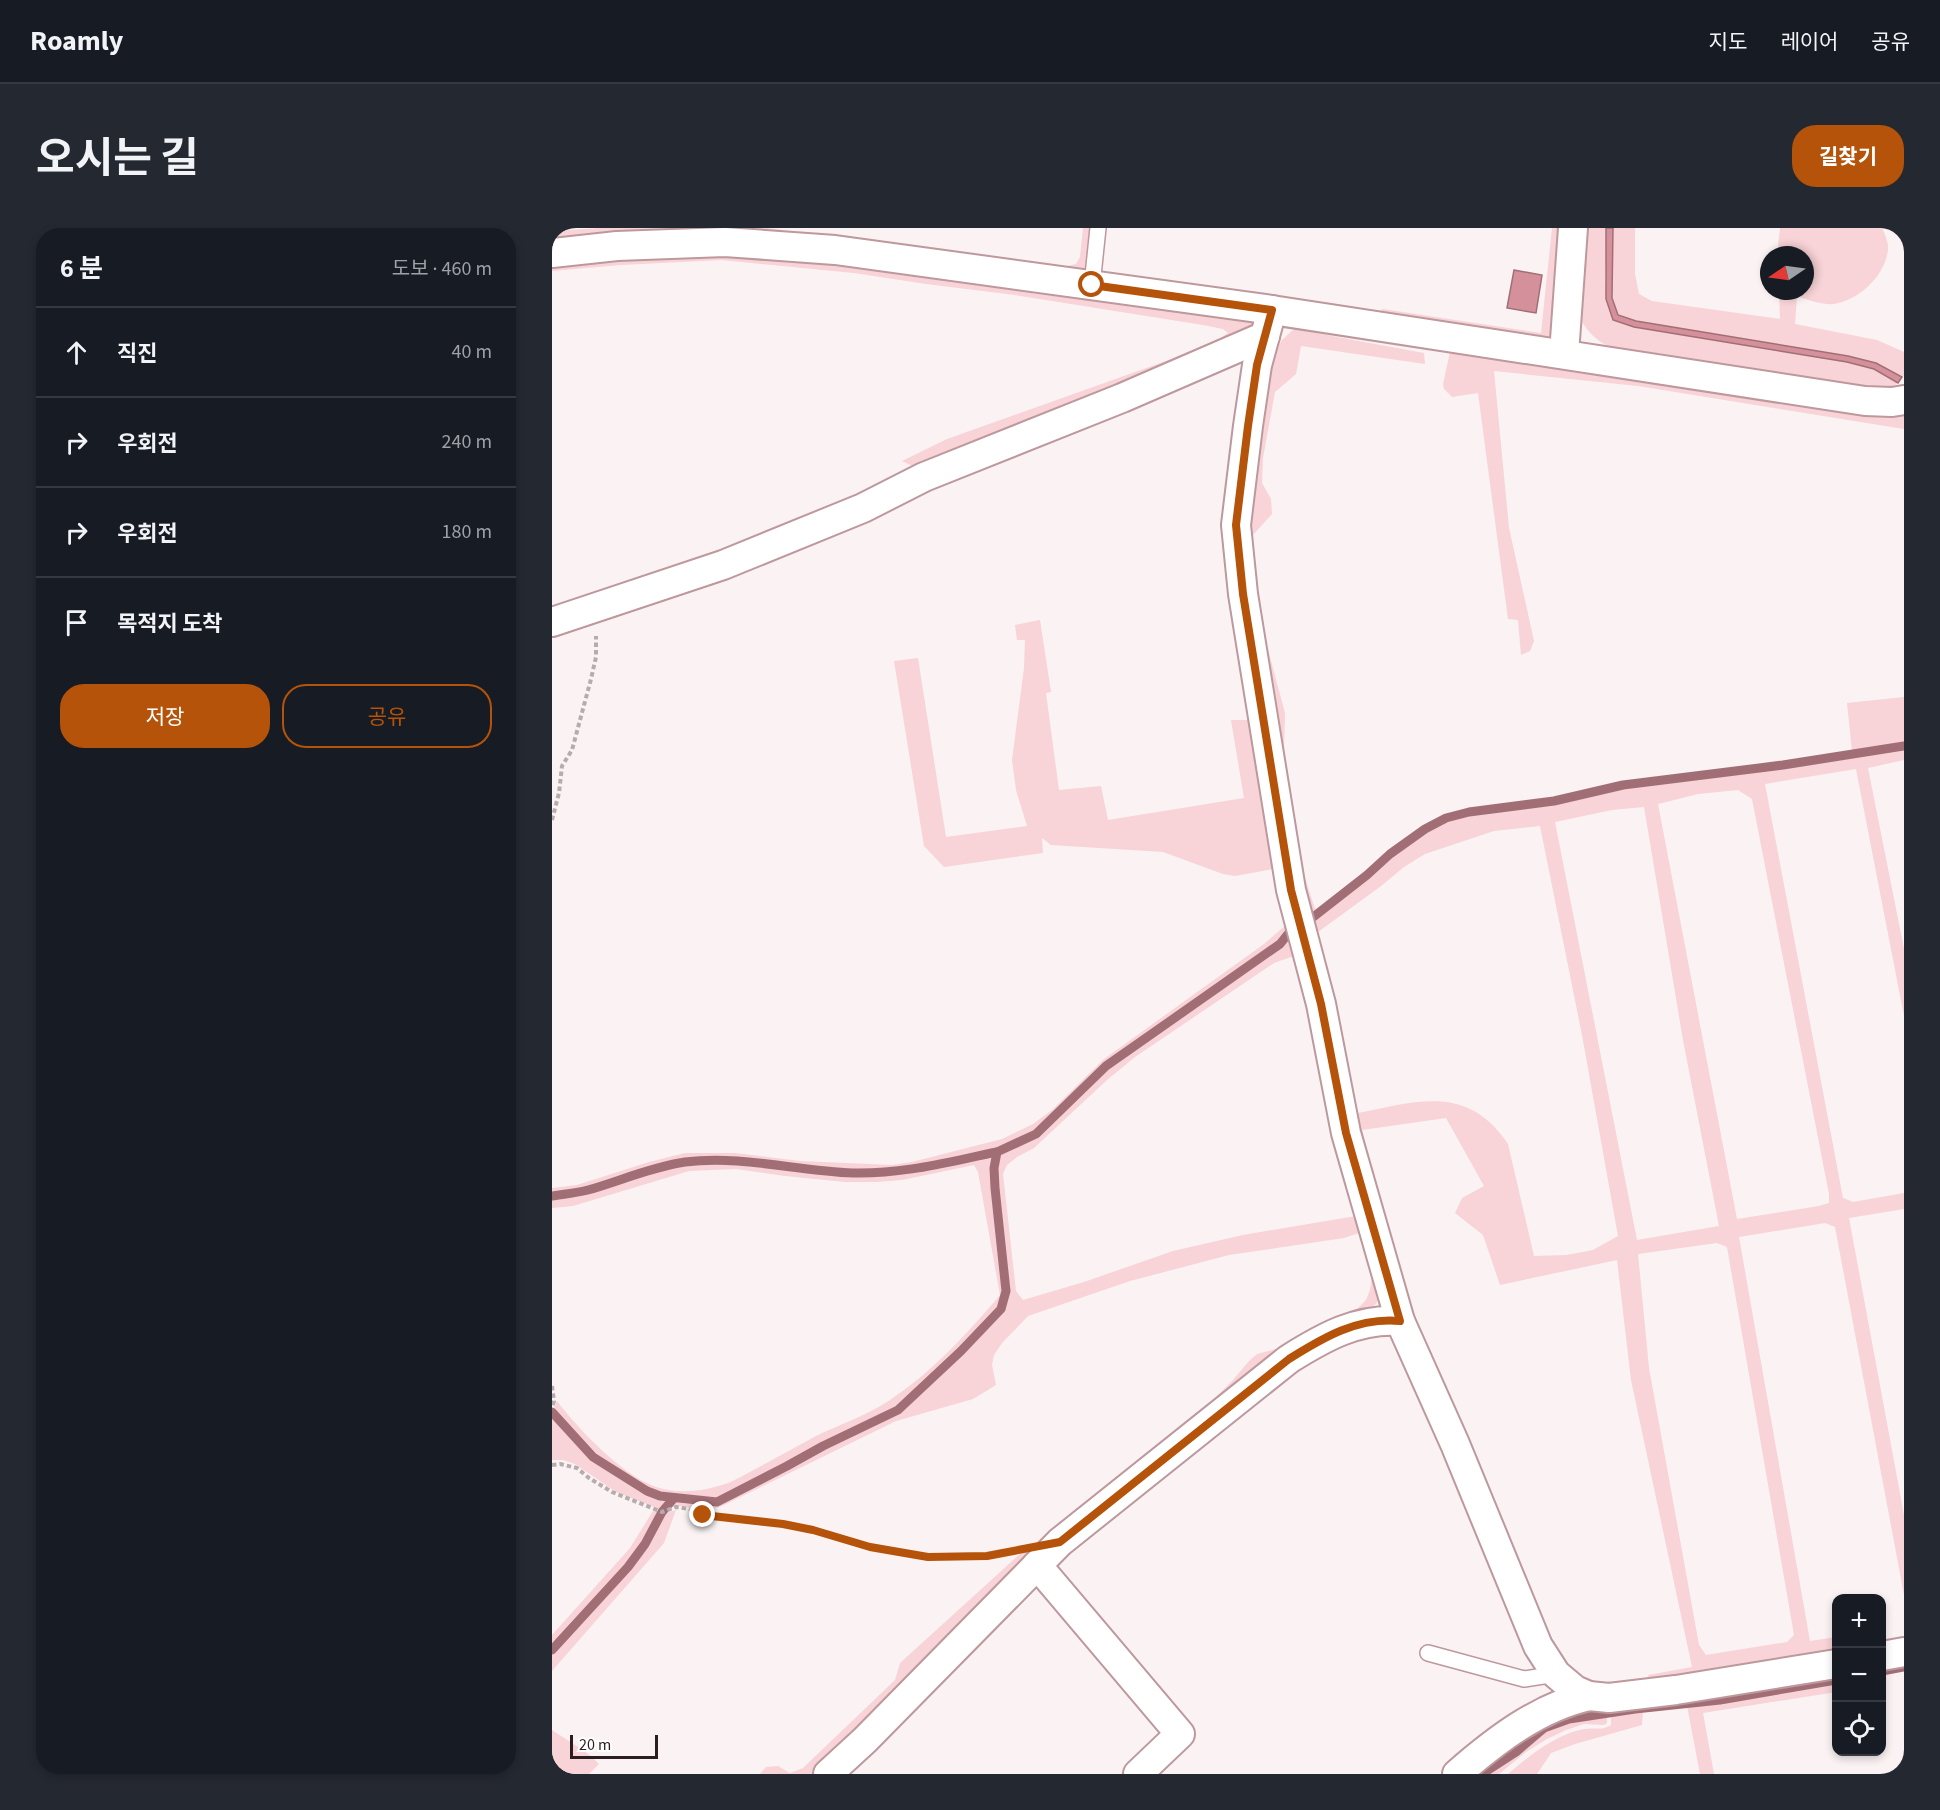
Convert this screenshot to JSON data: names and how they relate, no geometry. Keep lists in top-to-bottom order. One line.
{"scale_bar":"20 m","north":"left","page":{"header":"Roamly","nav":["지도","레이어","공유"],"title":"오시는 길","buttons":["길찾기",["저장","공유"]],"heading":["6 분","도보 · 460 m"],"list":[["직진","40 m"],["우회전","240 m"],["우회전","180 m"],"목적지 도착"],"map_buttons":["+","−"],"scale":"20 m"}}
